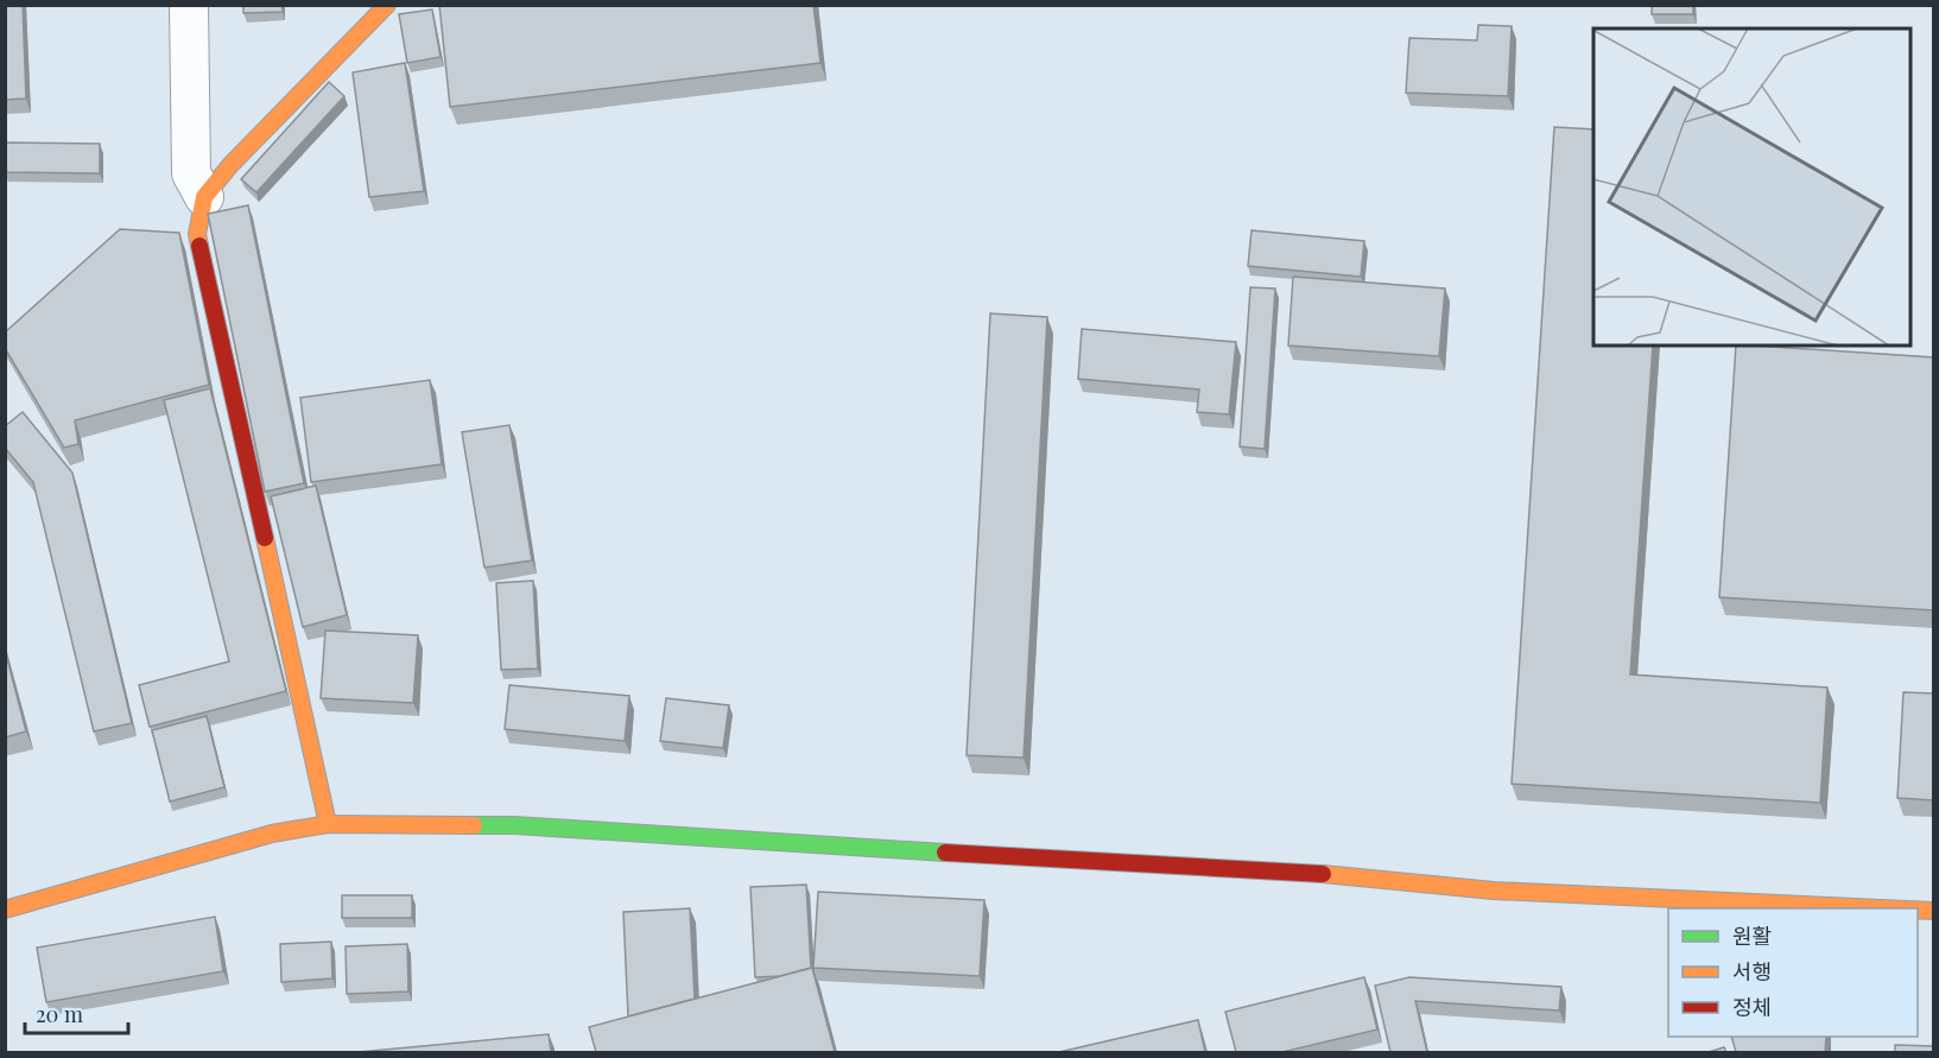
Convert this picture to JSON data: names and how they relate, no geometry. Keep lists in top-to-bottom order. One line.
{"legend":["원활","서행","정체"],"scale_bar":"20 m"}
